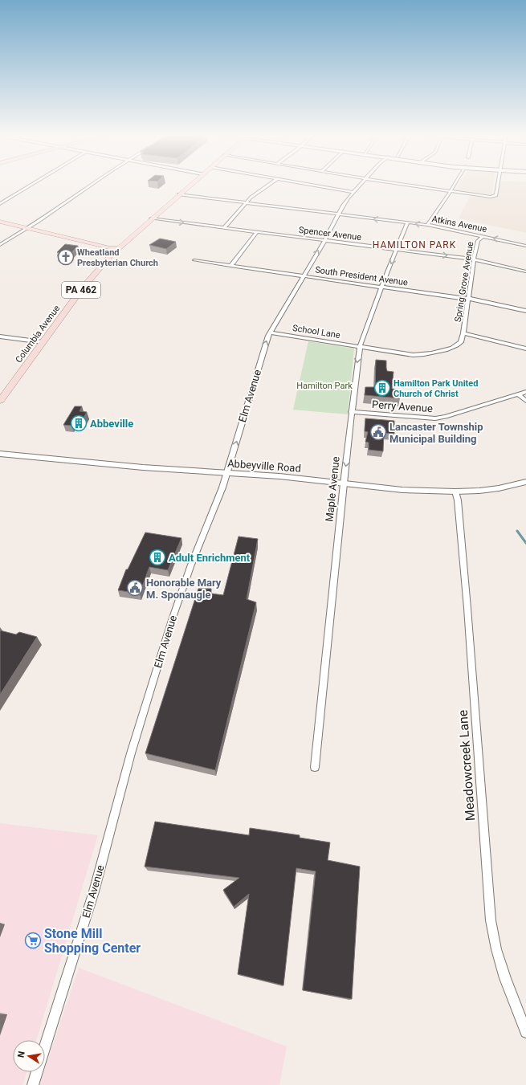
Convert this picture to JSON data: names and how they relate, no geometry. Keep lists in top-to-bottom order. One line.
{"streets":{"main road":["PA 462","Columbia Avenue"],"street":["Atkins Avenue","Spencer Avenue","South President Avenue","Spring Grove Avenue","School Lane","Elm Avenue","Perry Avenue","Abbeyville Road","Maple Avenue","Meadowcreek Lane"]},"crossings":[["Atkins Avenue","Spring Grove Avenue"],["Atkins Avenue","Columbia Avenue"],["Atkins Avenue","Elm Avenue"],["Atkins Avenue","Maple Avenue"],["Spencer Avenue","Spring Grove Avenue"],["Spencer Avenue","Columbia Avenue"],["Spencer Avenue","Elm Avenue"],["Spencer Avenue","Maple Avenue"],["South President Avenue","Spring Grove Avenue"],["South President Avenue","Elm Avenue"],["South President Avenue","Maple Avenue"],["Spring Grove Avenue","School Lane"],["School Lane","Elm Avenue"],["School Lane","Maple Avenue"],["Elm Avenue","Abbeyville Road"],["Perry Avenue","Maple Avenue"],["Abbeyville Road","Maple Avenue"],["Abbeyville Road","Meadowcreek Lane"]],"one_way":["Atkins Avenue","Spencer Avenue"],"districts":["HAMILTON PARK"],"parks":["Hamilton Park"],"places":{"church":["Wheatland Presbyterian Church"],"building":["Hamilton Park United Church of Christ","Abbeville","Adult Enrichment"],"public building":["Lancaster Township Municipal Building","Honorable Mary M. Sponaugle"],"supermarket":["Stone Mill Shopping Center"]},"north":"left"}
